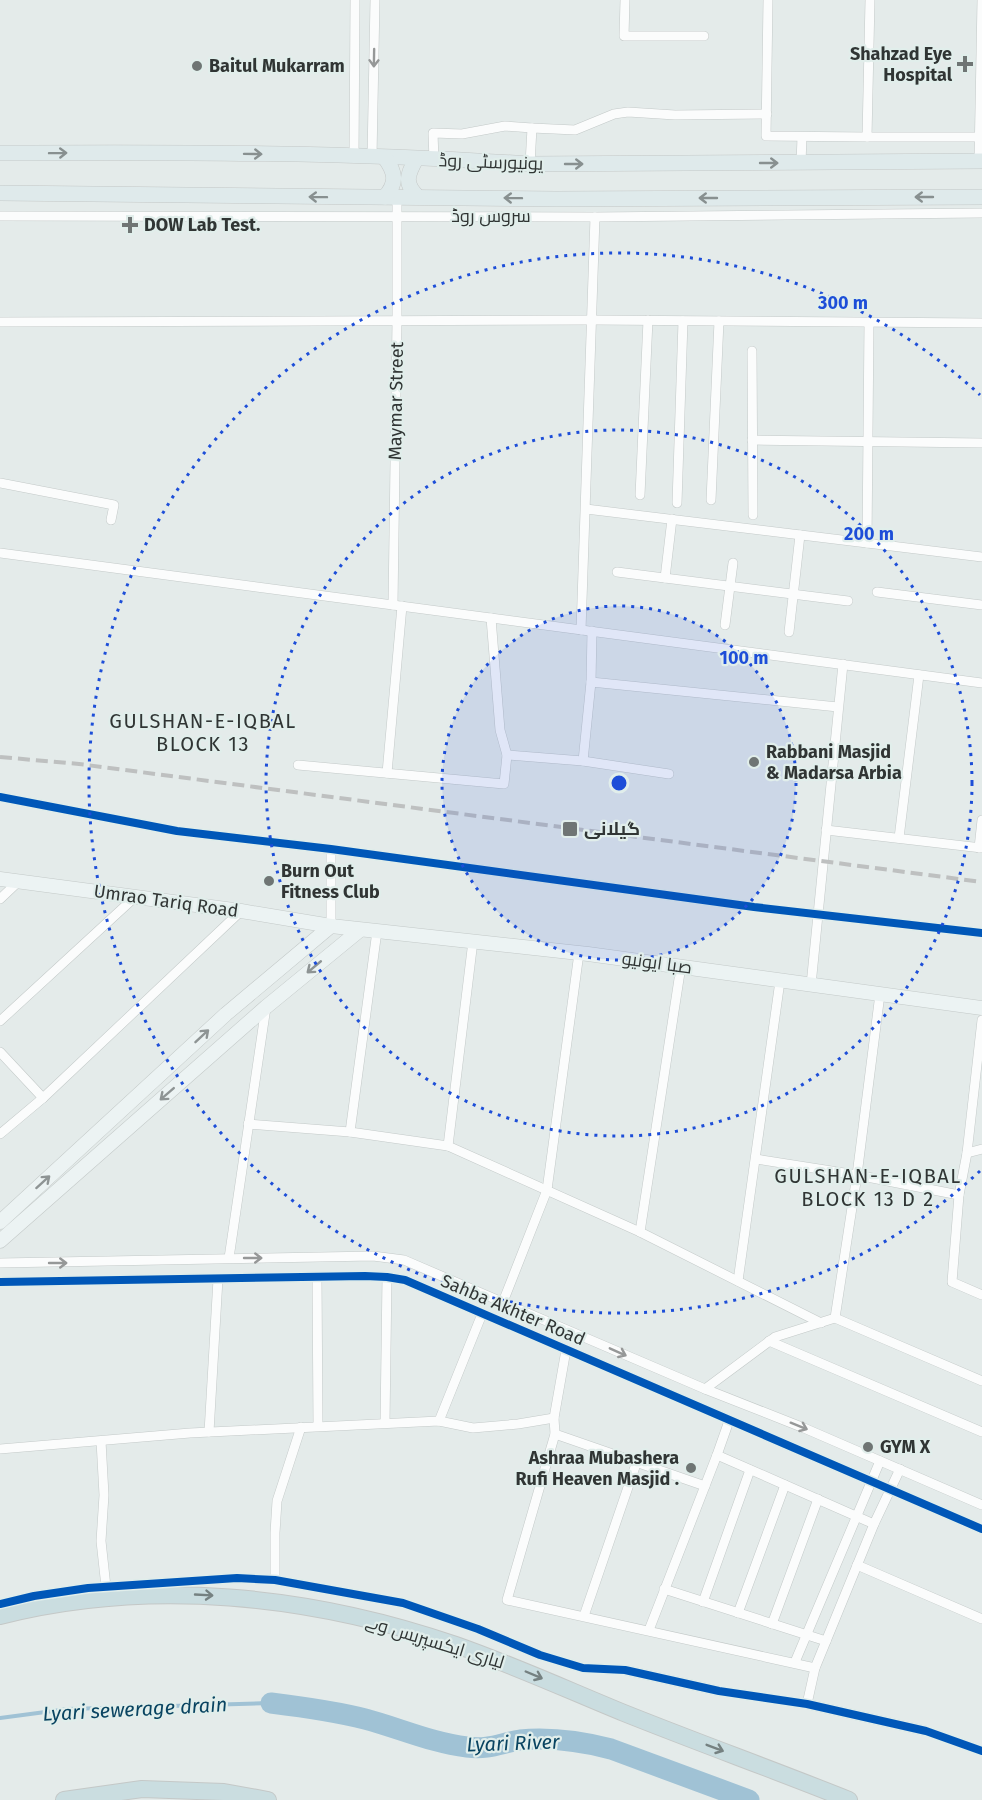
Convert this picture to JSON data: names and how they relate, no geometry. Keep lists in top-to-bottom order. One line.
{"streets":{"highway":["لیاری ایکسپریس وے"],"main road":["یونیورسٹی روڈ","Umrao Tariq Road","صبا ایونیو"],"street":["سروس روڈ","Maymar Street","Sahba Akhter Road"]},"crossings":[["یونیورسٹی روڈ","Maymar Street"],["سروس روڈ","Maymar Street"],["Umrao Tariq Road","صبا ایونیو"]],"one_way":["لیاری ایکسپریس وے"],"districts":["GULSHAN-E-IQBAL BLOCK 13","GULSHAN-E-IQBAL BLOCK 13 D 2"],"water":["Lyari sewerage drain","Lyari River"],"places":{"health":["Shahzad Eye Hospital","DOW Lab Test."],"other":["Baitul Mukarram","Rabbani Masjid & Madarsa Arbia","Burn Out Fitness Club","GYM X","Ashraa Mubashera Rufi Heaven Masjid ."],"transit":["گیلانی"]},"rings":["300 m","200 m","100 m"]}
